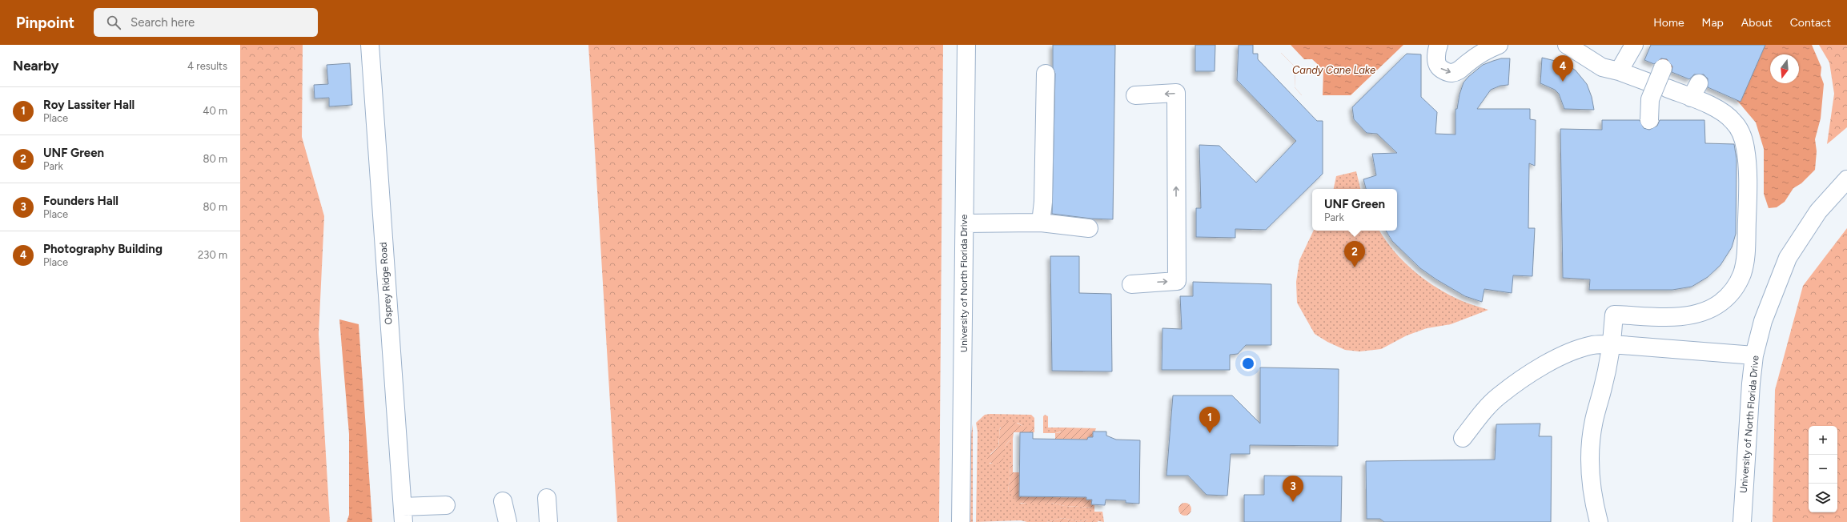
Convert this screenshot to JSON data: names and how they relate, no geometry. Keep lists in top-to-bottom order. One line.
{"streets":{"street":["Osprey Ridge Road","University of North Florida Drive"]},"water":["Candy Cane Lake"],"north":"bottom","page":{"header":"Pinpoint","search":"Search here","nav":["Home","Map","About","Contact"],"heading":["Nearby","4 results"],"pins":["4","2","1","3"],"list":[{"mark":"1","name":"Roy Lassiter Hall","note":"Place","value":"40 m"},{"mark":"2","name":"UNF Green","note":"Park","value":"80 m"},{"mark":"3","name":"Founders Hall","note":"Place","value":"80 m"},{"mark":"4","name":"Photography Building","note":"Place","value":"230 m"}],"popup":["UNF Green","Park"],"map_buttons":["+","−"]}}
